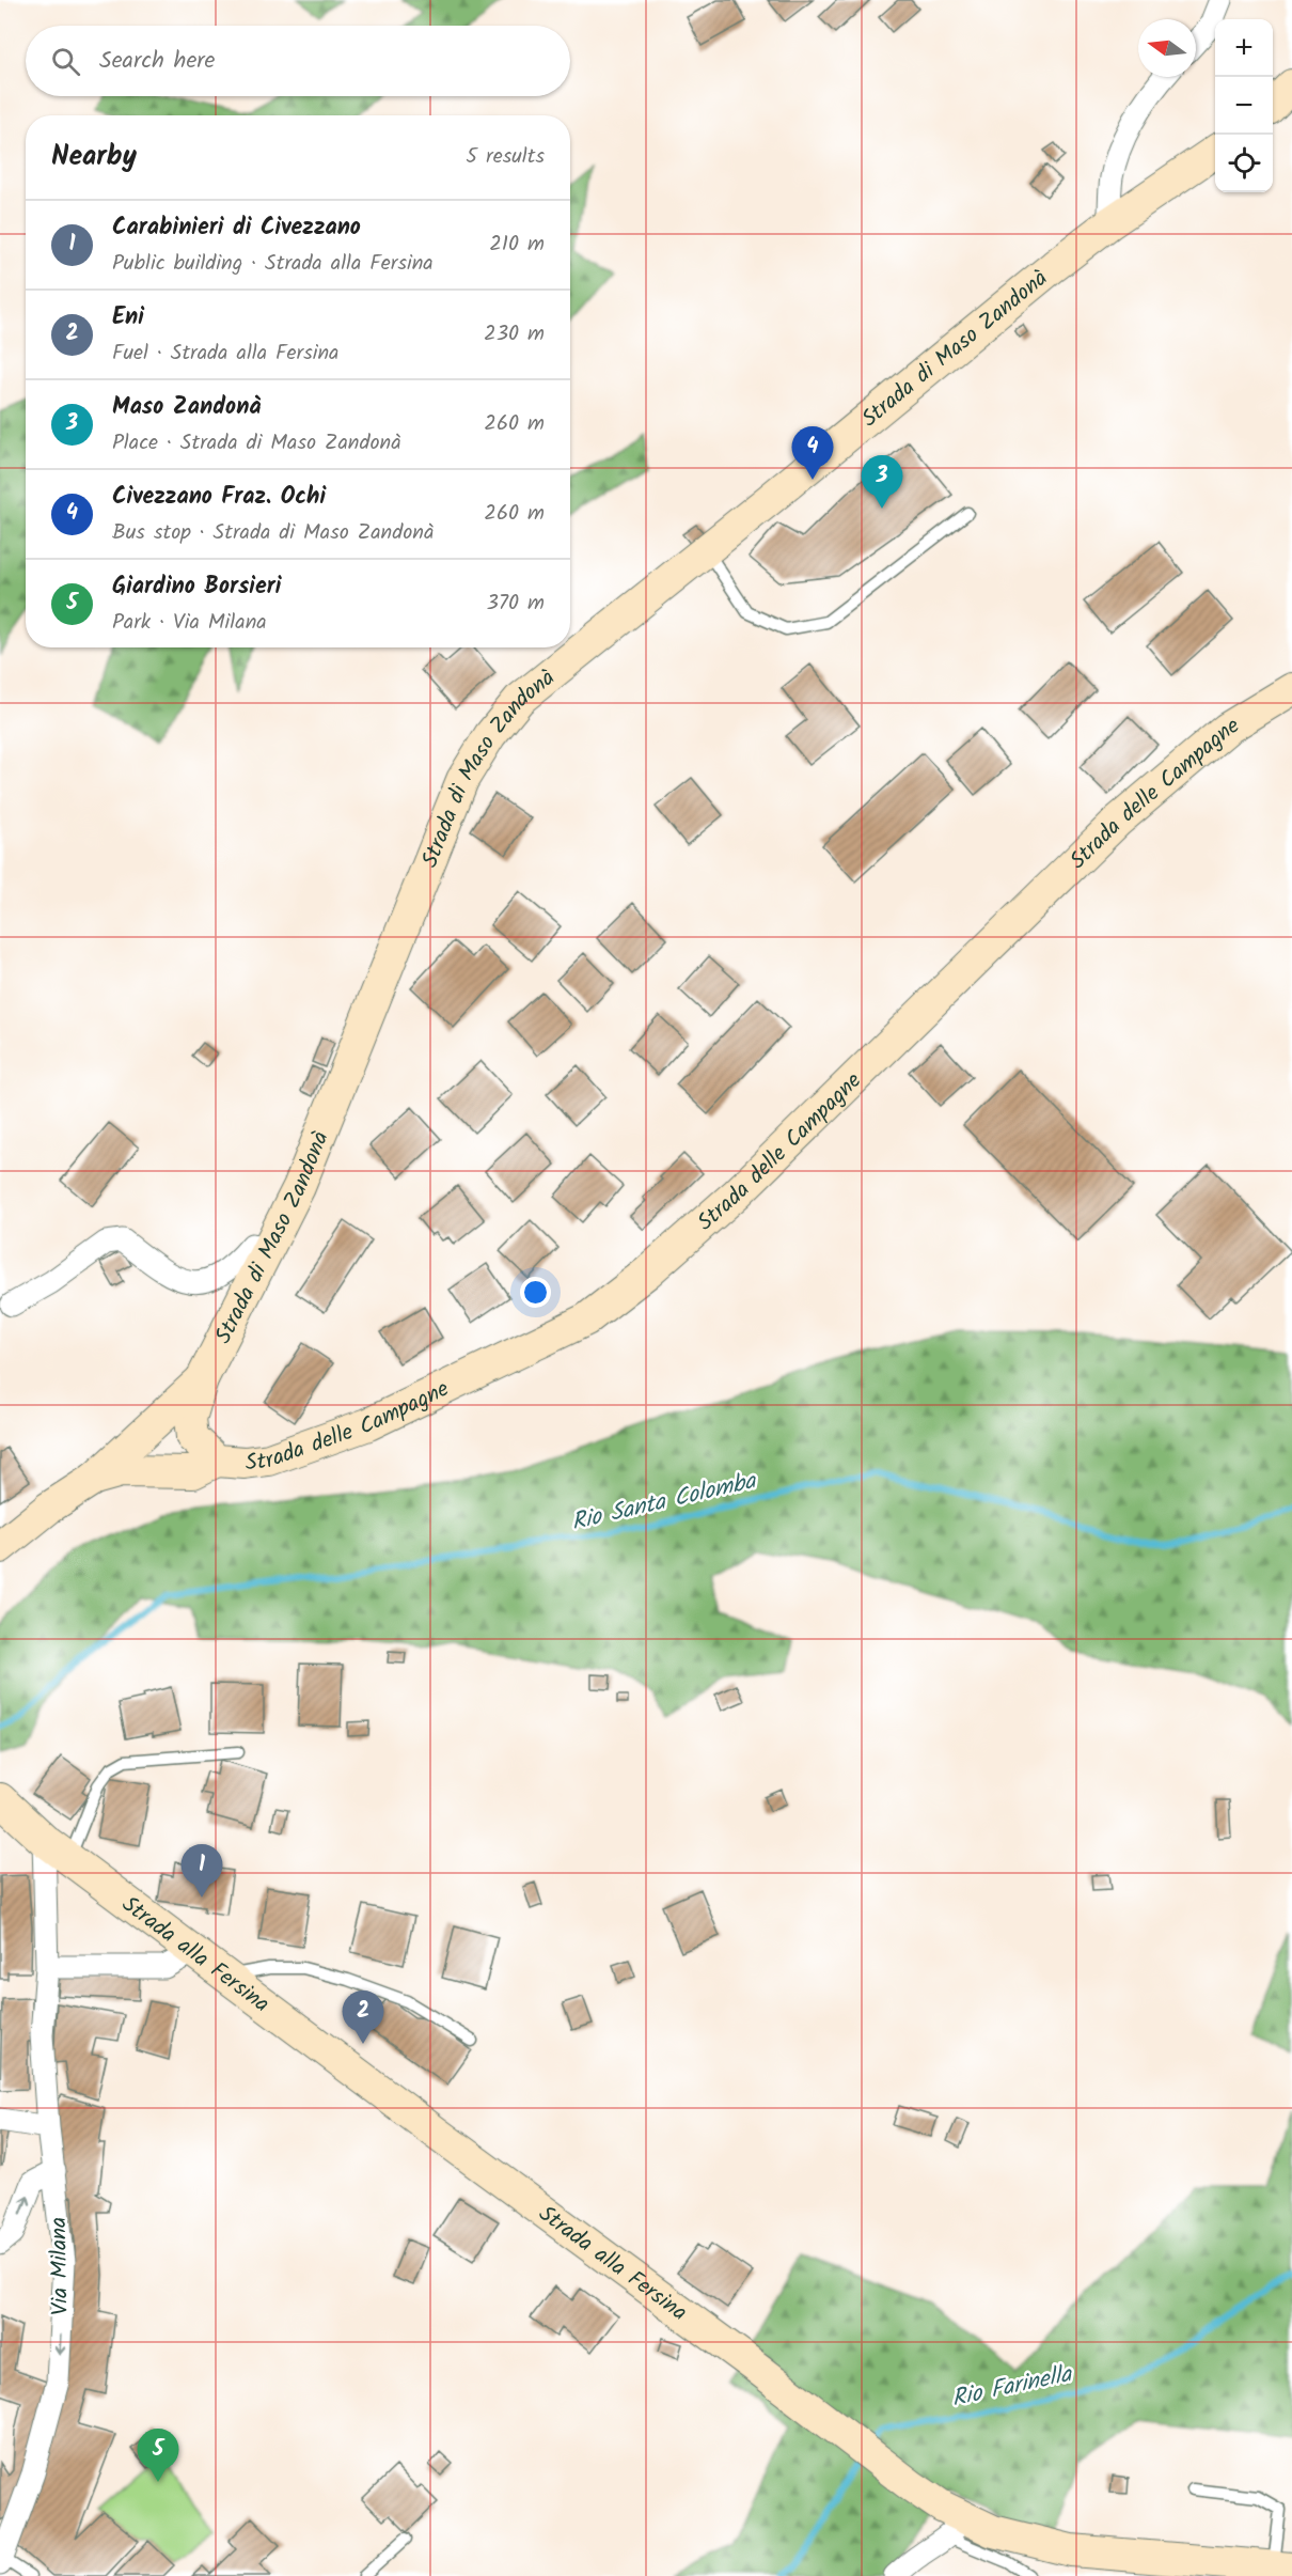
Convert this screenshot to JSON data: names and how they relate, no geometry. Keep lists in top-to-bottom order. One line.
{"streets":{"street":["Strada di Maso Zandonà","Strada delle Campagne","Strada alla Fersina","Via Milana"]},"crossings":[["Strada di Maso Zandonà","Strada delle Campagne"],["Strada alla Fersina","Via Milana"]],"one_way":["Via Milana"],"water":["Rio Santa Colomba","Rio Farinella"],"north":"left","page":{"map_buttons":["+","−"],"search":"Search here","heading":["Nearby","5 results"],"list":[{"mark":"1","name":"Carabinieri di Civezzano","note":"Public building · Strada alla Fersina","value":"210 m"},{"mark":"2","name":"Eni","note":"Fuel · Strada alla Fersina","value":"230 m"},{"mark":"3","name":"Maso Zandonà","note":"Place · Strada di Maso Zandonà","value":"260 m"},{"mark":"4","name":"Civezzano Fraz. Ochi","note":"Bus stop · Strada di Maso Zandonà","value":"260 m"},{"mark":"5","name":"Giardino Borsieri","note":"Park · Via Milana","value":"370 m"}],"pins":["4","3","1","2","5"]}}
